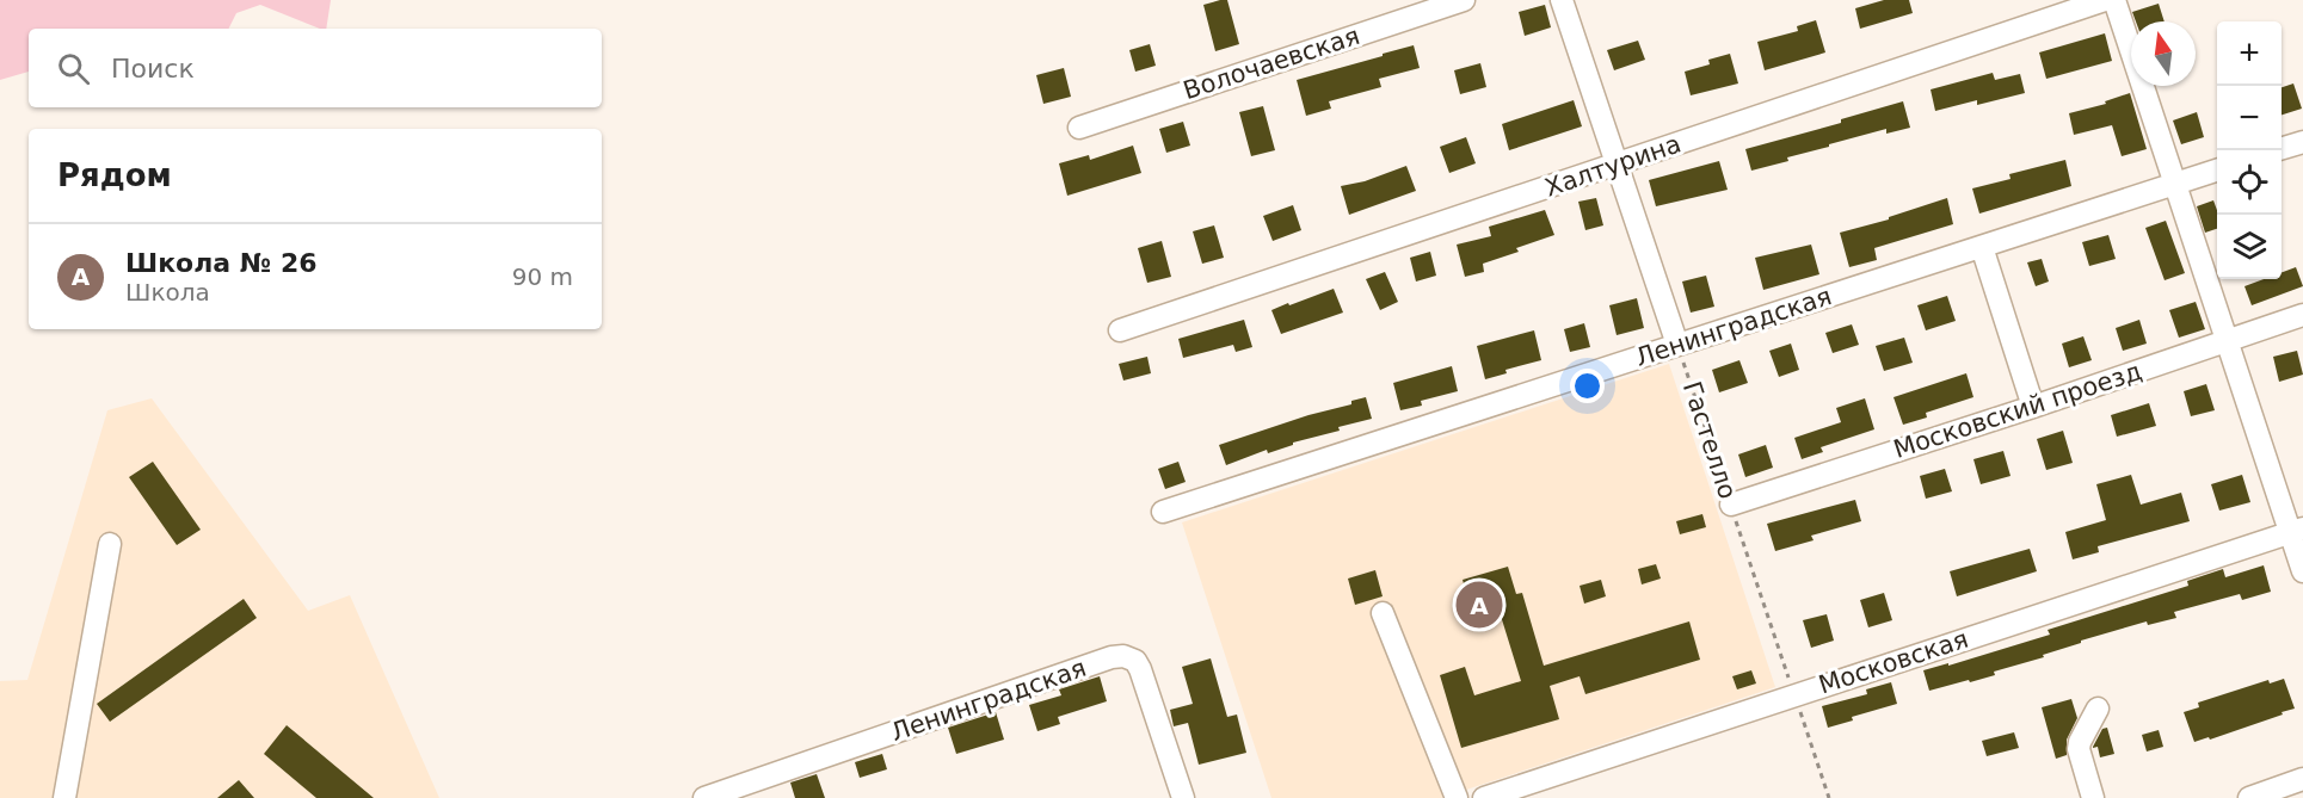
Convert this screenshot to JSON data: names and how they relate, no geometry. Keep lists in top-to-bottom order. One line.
{"streets":{"street":["Волочаевская","Халтурина","Ленинградская","Московский проезд","Московская"],"path":["Гастелло"]},"crossings":[["Ленинградская","Гастелло"],["Московский проезд","Гастелло"],["Гастелло","Московская"]],"north":"top","page":{"map_buttons":["+","−"],"search":"Поиск","heading":"Рядом","list":[{"mark":"A","name":"Школа № 26","note":"Школа","value":"90 m"}],"pins":"A"}}
